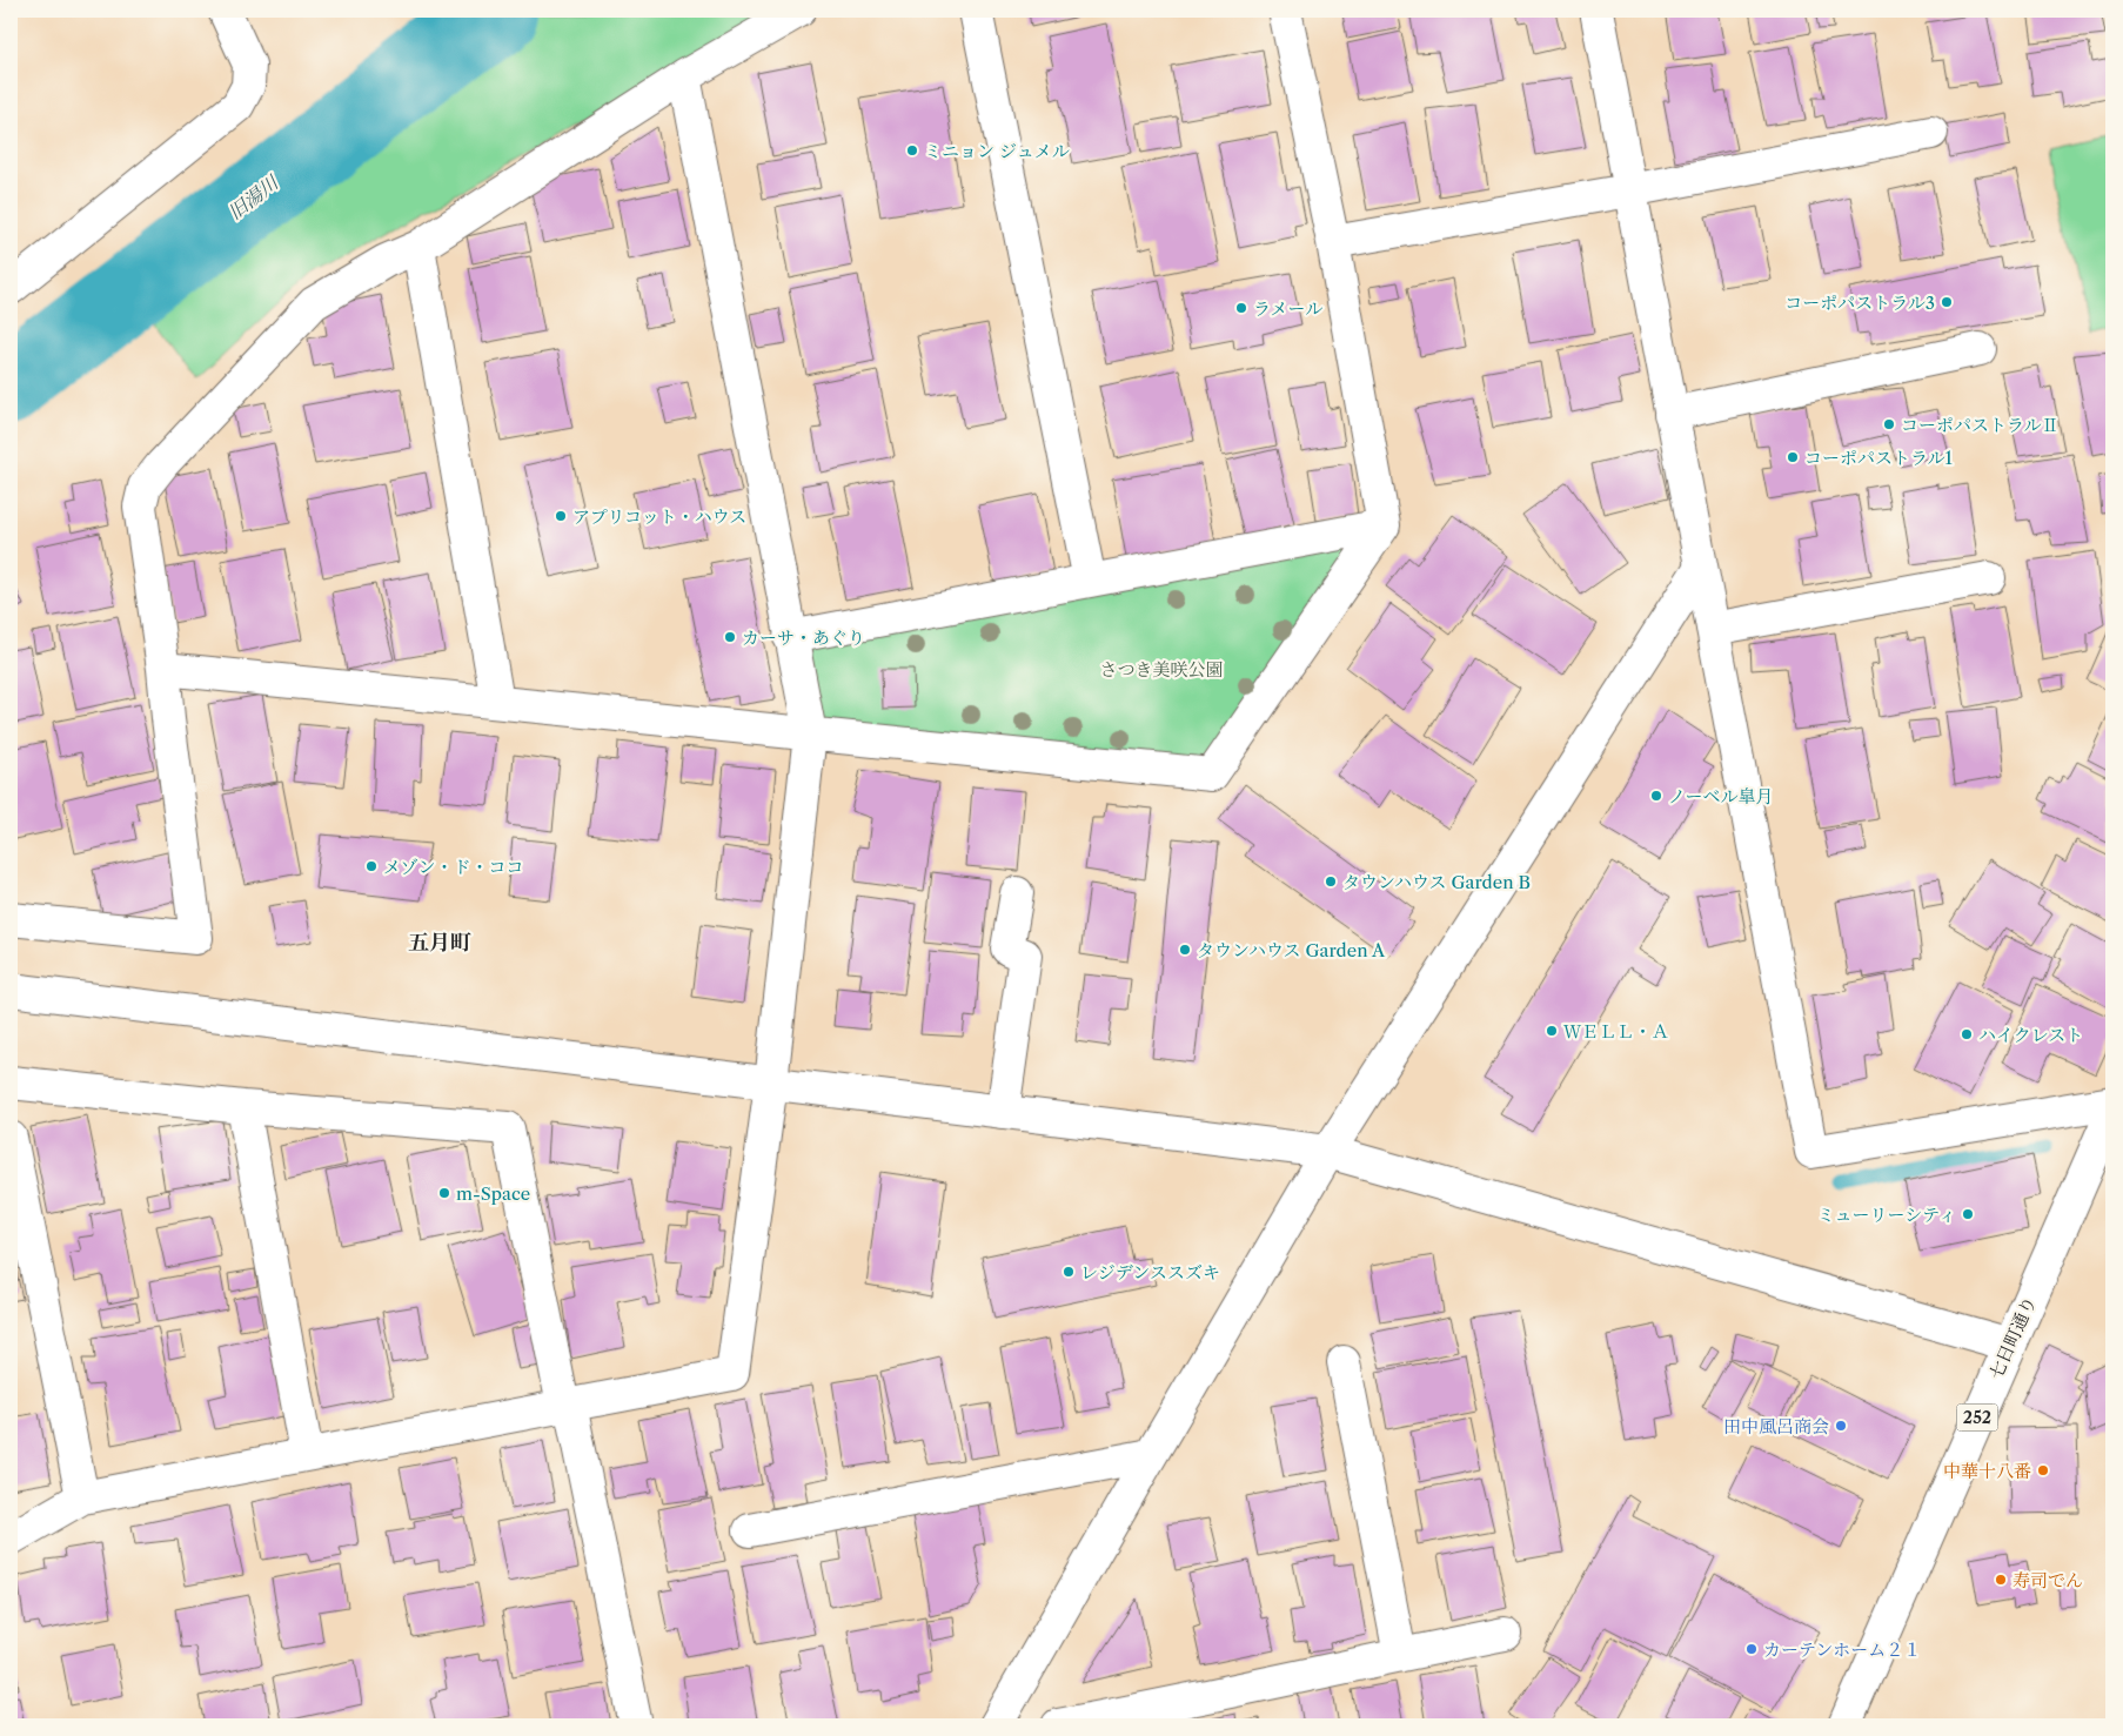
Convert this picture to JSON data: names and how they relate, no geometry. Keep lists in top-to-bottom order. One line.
{"streets":{"main road":["七日町通り","252"]},"districts":["五月町"],"water":["旧湯川"],"parks":["さつき美咲公園"],"places":["ミニョン ジュメル","コーポパストラル3","ラメール","コーポパストラルⅡ","コーポパストラル1","アプリコット・ハウス","カーサ・あぐり","ノーベル皐月","メゾン・ド・ココ","タウンハウス Garden B","タウンハウス Garden A","ＷＥＬＬ・Ａ","ハイクレスト","m-Space","ミューリーシティ","レジデンススズキ","田中風呂商会","中華十八番","寿司でん","カーテンホーム２１"]}
